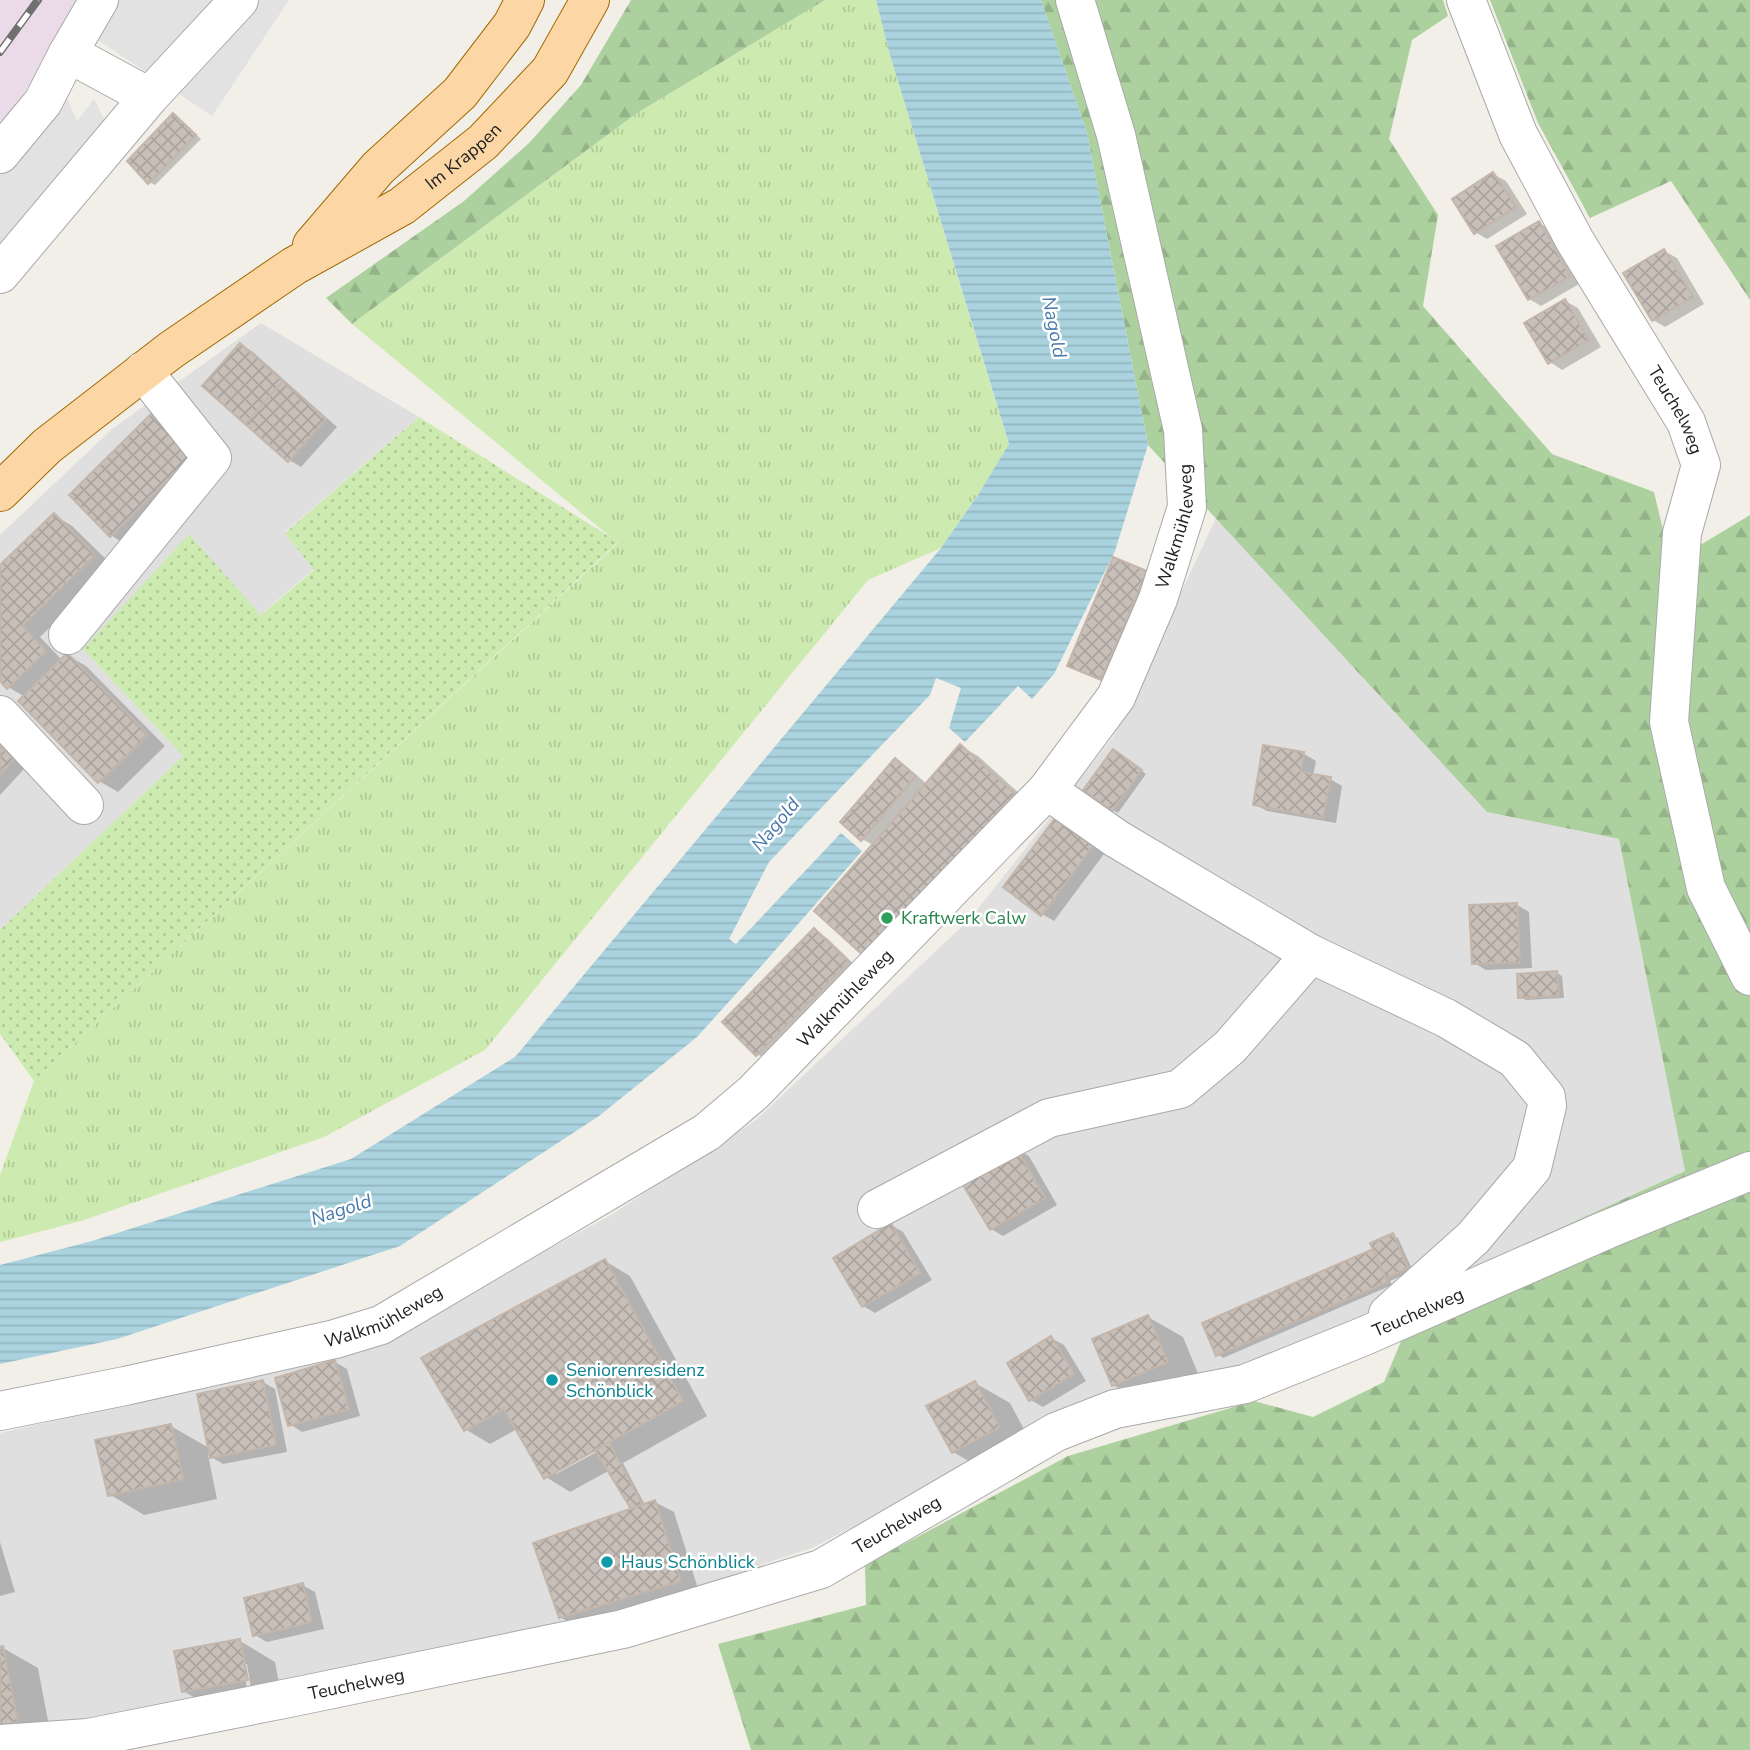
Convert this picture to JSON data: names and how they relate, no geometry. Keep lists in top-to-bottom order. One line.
{"streets":{"main road":["Im Krappen"],"street":["Teuchelweg","Walkmühleweg"]},"water":["Nagold"],"places":["Kraftwerk Calw","Seniorenresidenz Schönblick","Haus Schönblick"]}
